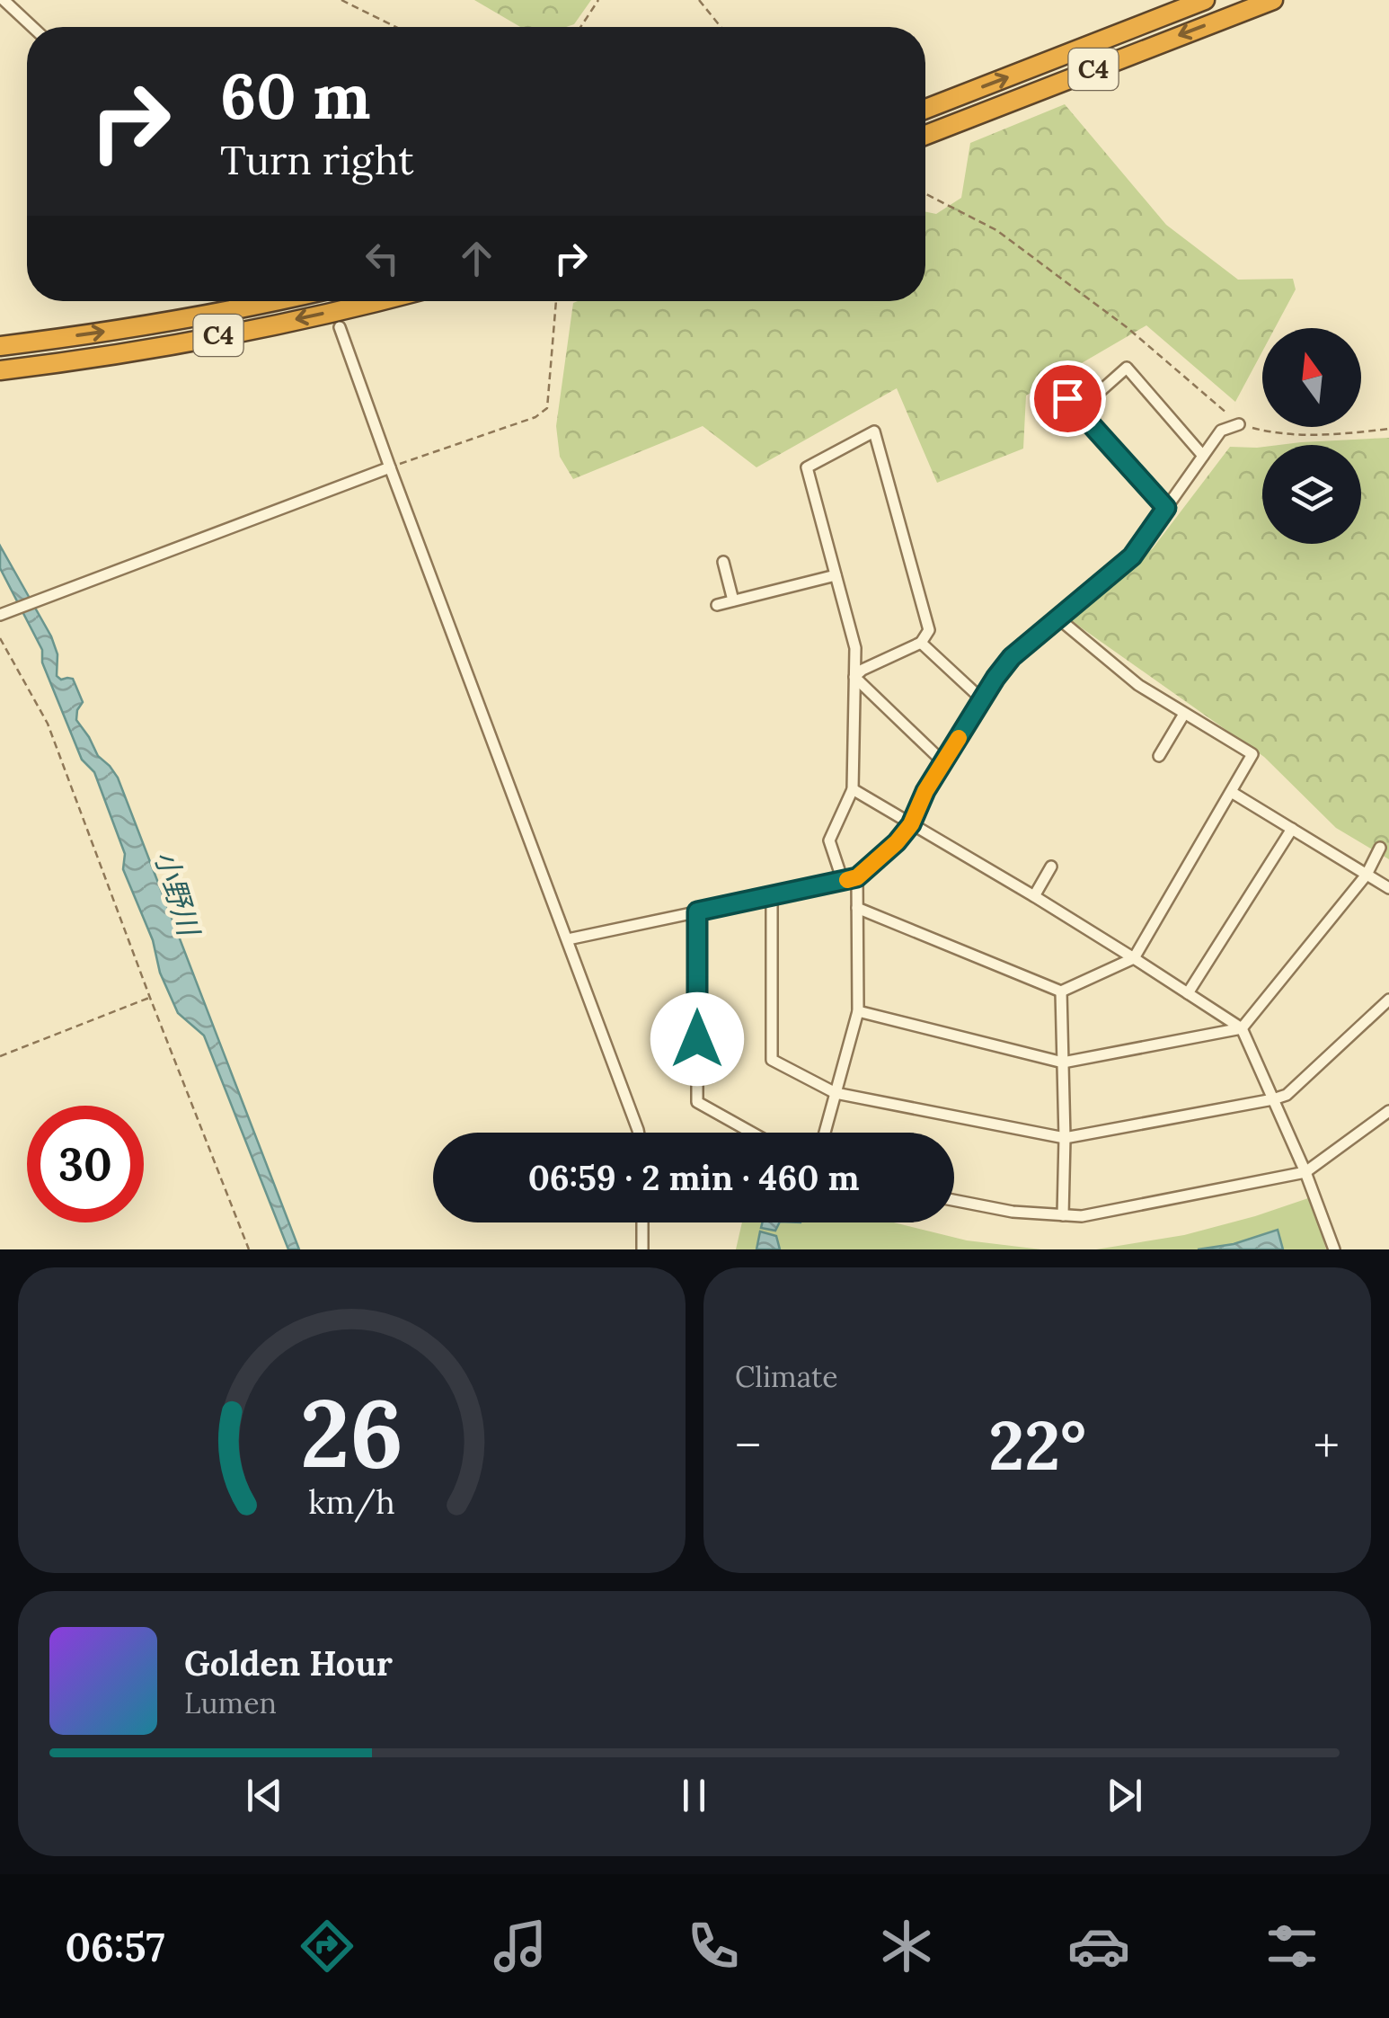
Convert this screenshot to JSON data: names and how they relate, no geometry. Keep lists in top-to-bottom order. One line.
{"streets":{"highway":["C4"]},"water":["小野川"],"north":"top","page":{"turn":["60 m","Turn right"],"limit":"30","trip":"06:59 · 2 min · 460 m","tile":"Climate","heat":["−","22°","+"],"song":["Golden Hour","Lumen"],"tabs":"06:57","gauge":["26","km/h"]}}
